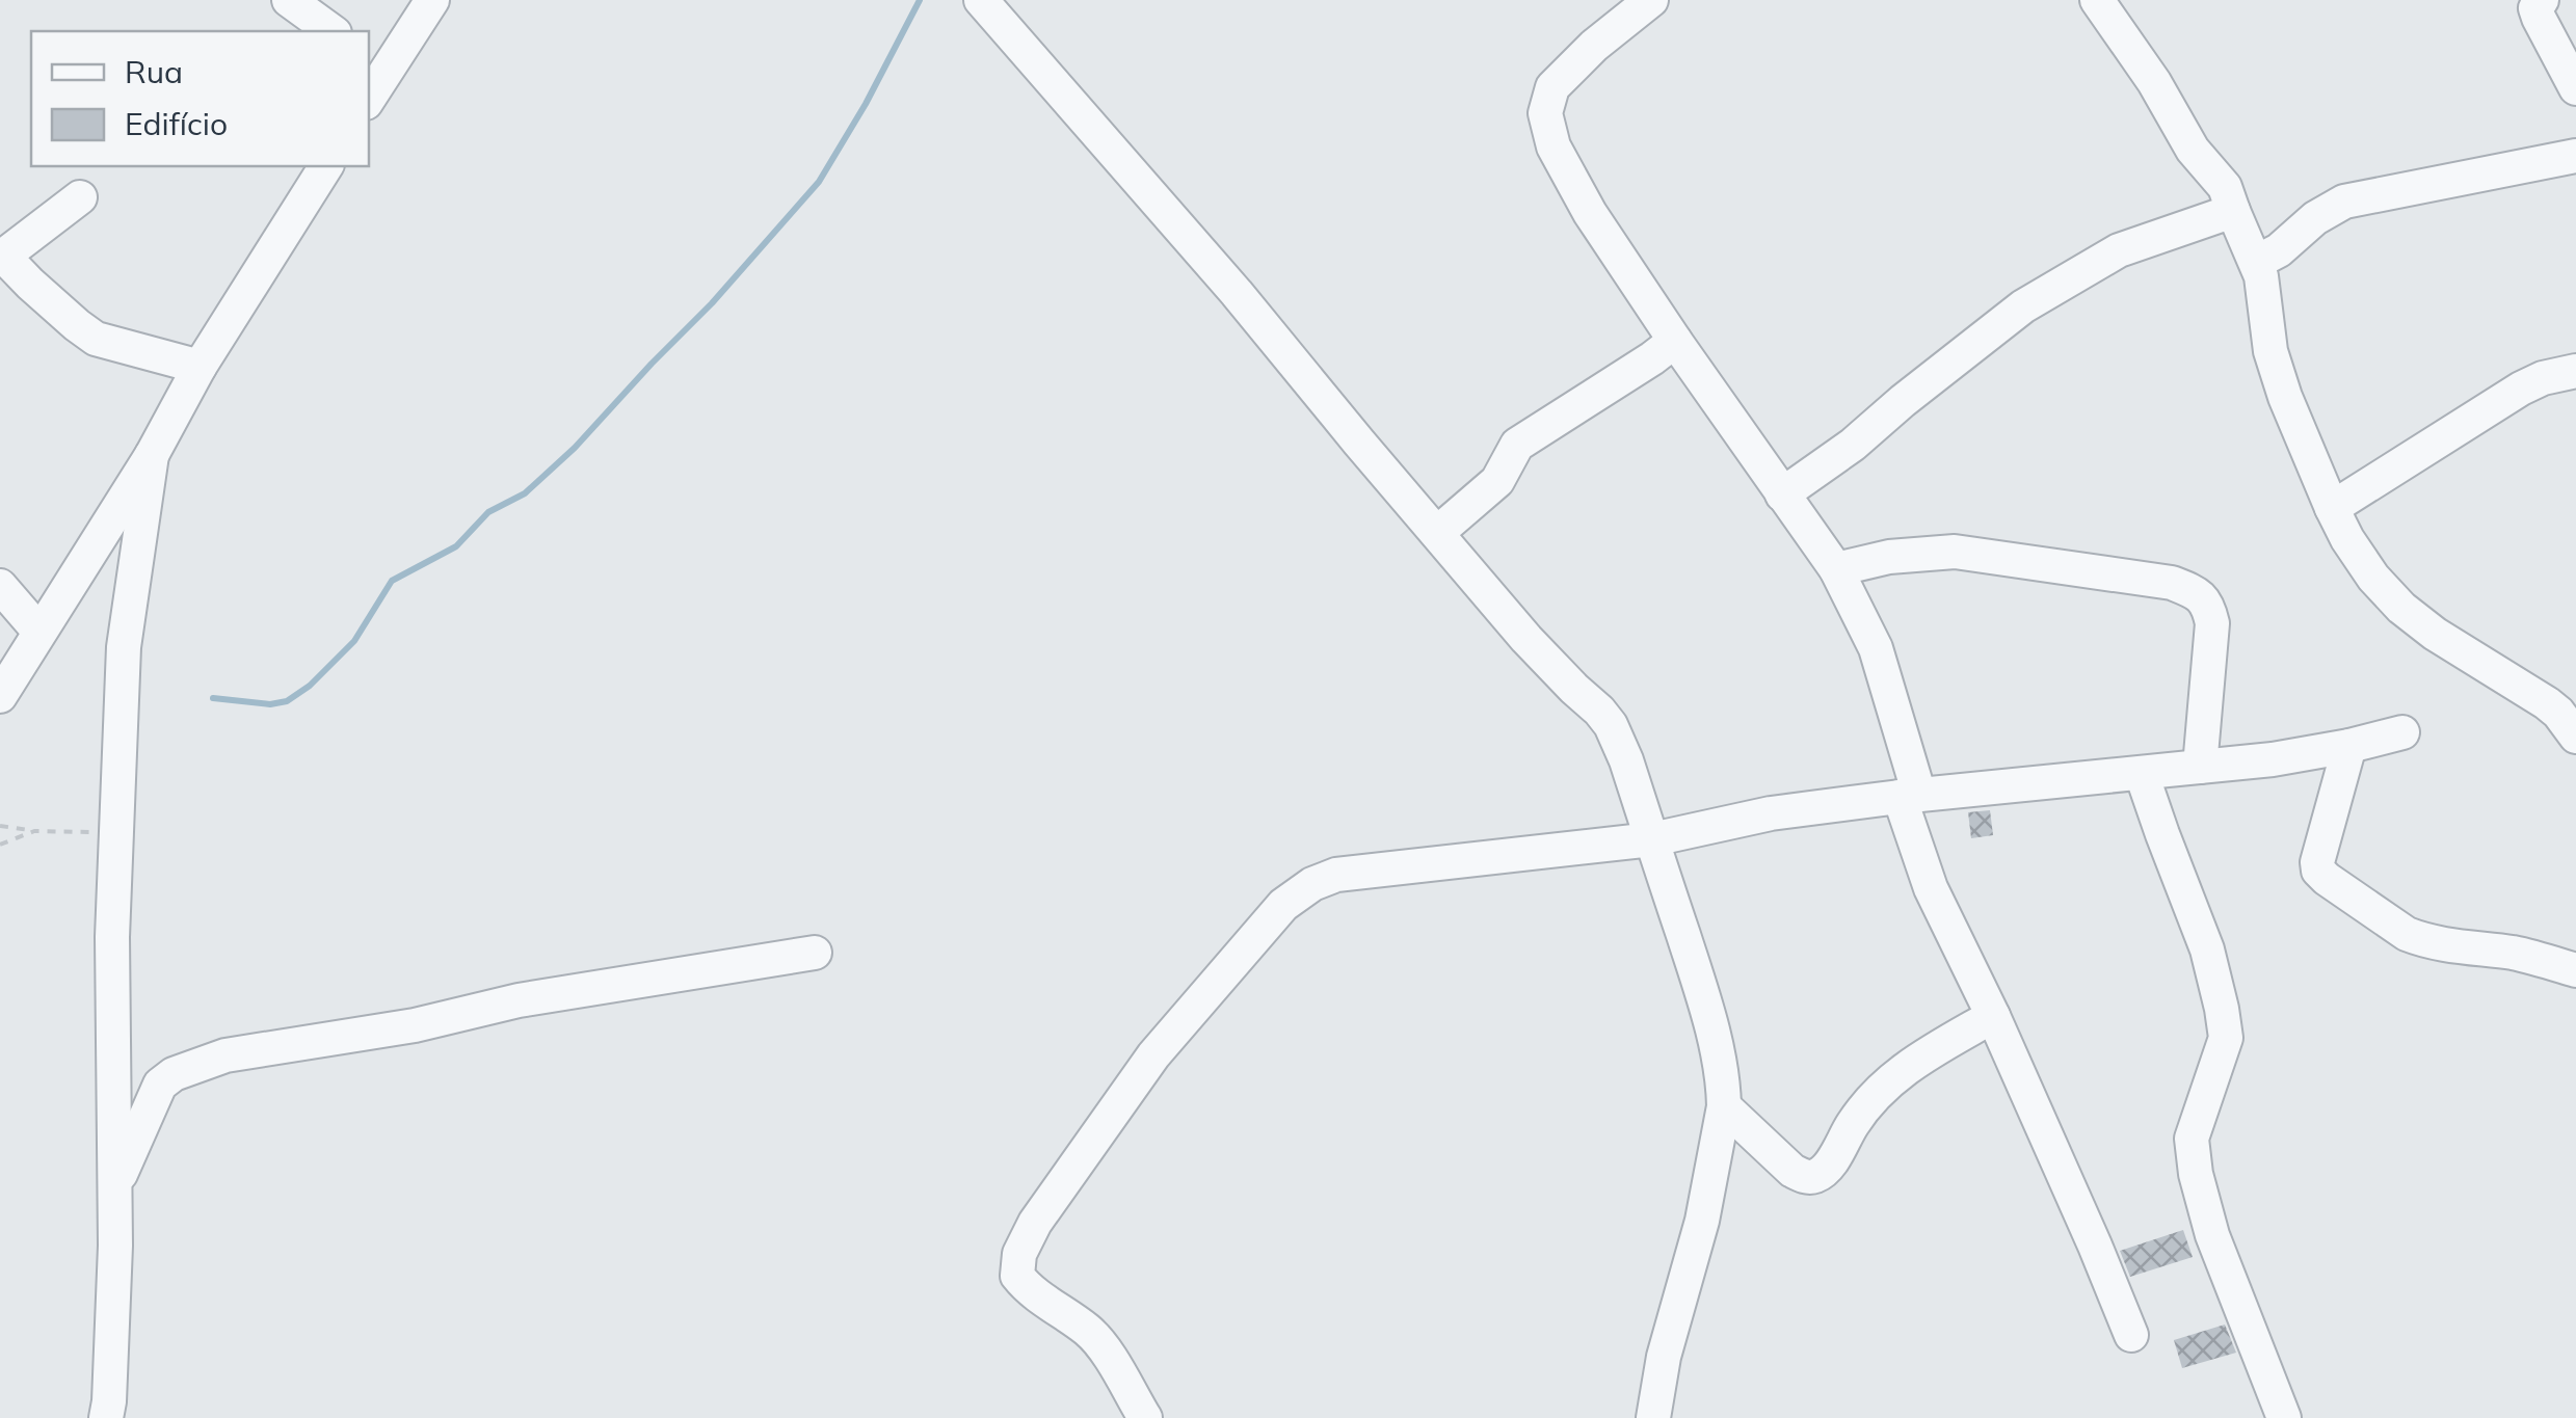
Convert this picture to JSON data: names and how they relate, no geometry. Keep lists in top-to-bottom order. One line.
{"legend":["Rua","Edifício"]}
